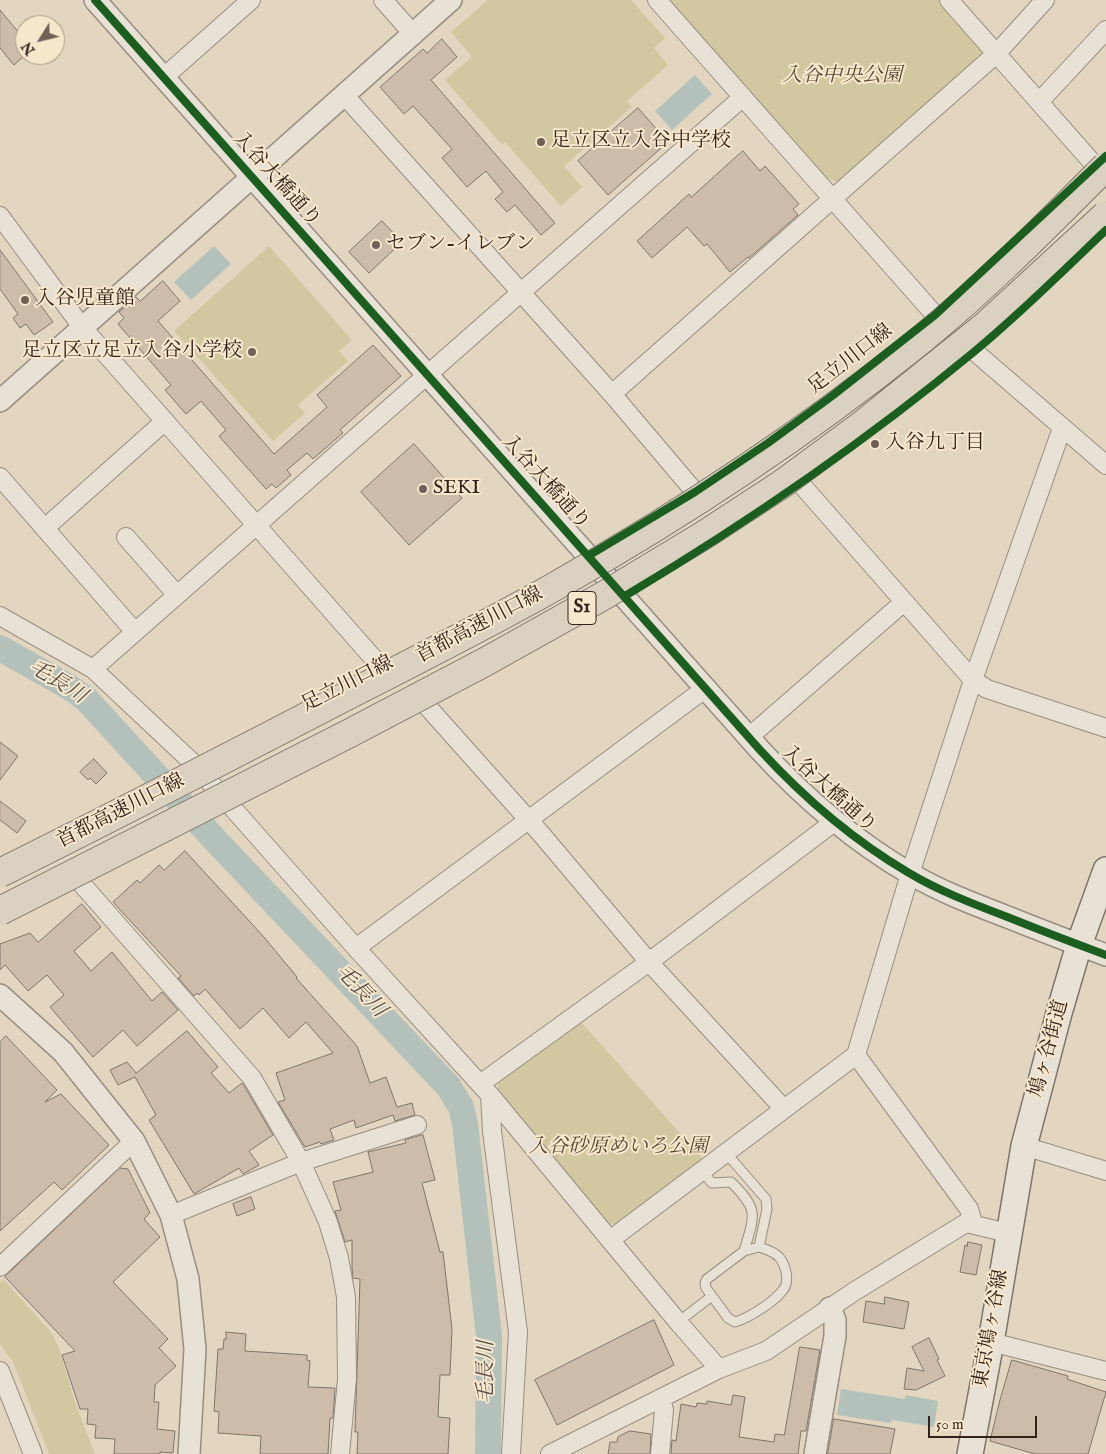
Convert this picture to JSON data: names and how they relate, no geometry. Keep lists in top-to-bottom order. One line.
{"streets":{"highway":["S1","首都高速川口線"],"main road":["足立川口線","鳩ヶ谷街道","東京鳩ヶ谷線"],"street":["入谷大橋通り"]},"crossings":[["入谷大橋通り","足立川口線"],["入谷大橋通り","鳩ヶ谷街道"],["足立川口線","首都高速川口線"],["鳩ヶ谷街道","東京鳩ヶ谷線"]],"water":["毛長川"],"parks":["入谷中央公園","入谷砂原めいろ公園"],"places":["足立区立入谷中学校","セブン-イレブン","入谷児童館","足立区立足立入谷小学校","入谷九丁目","SEKI"],"scale_bar":"50 m","north":"bottom left"}
